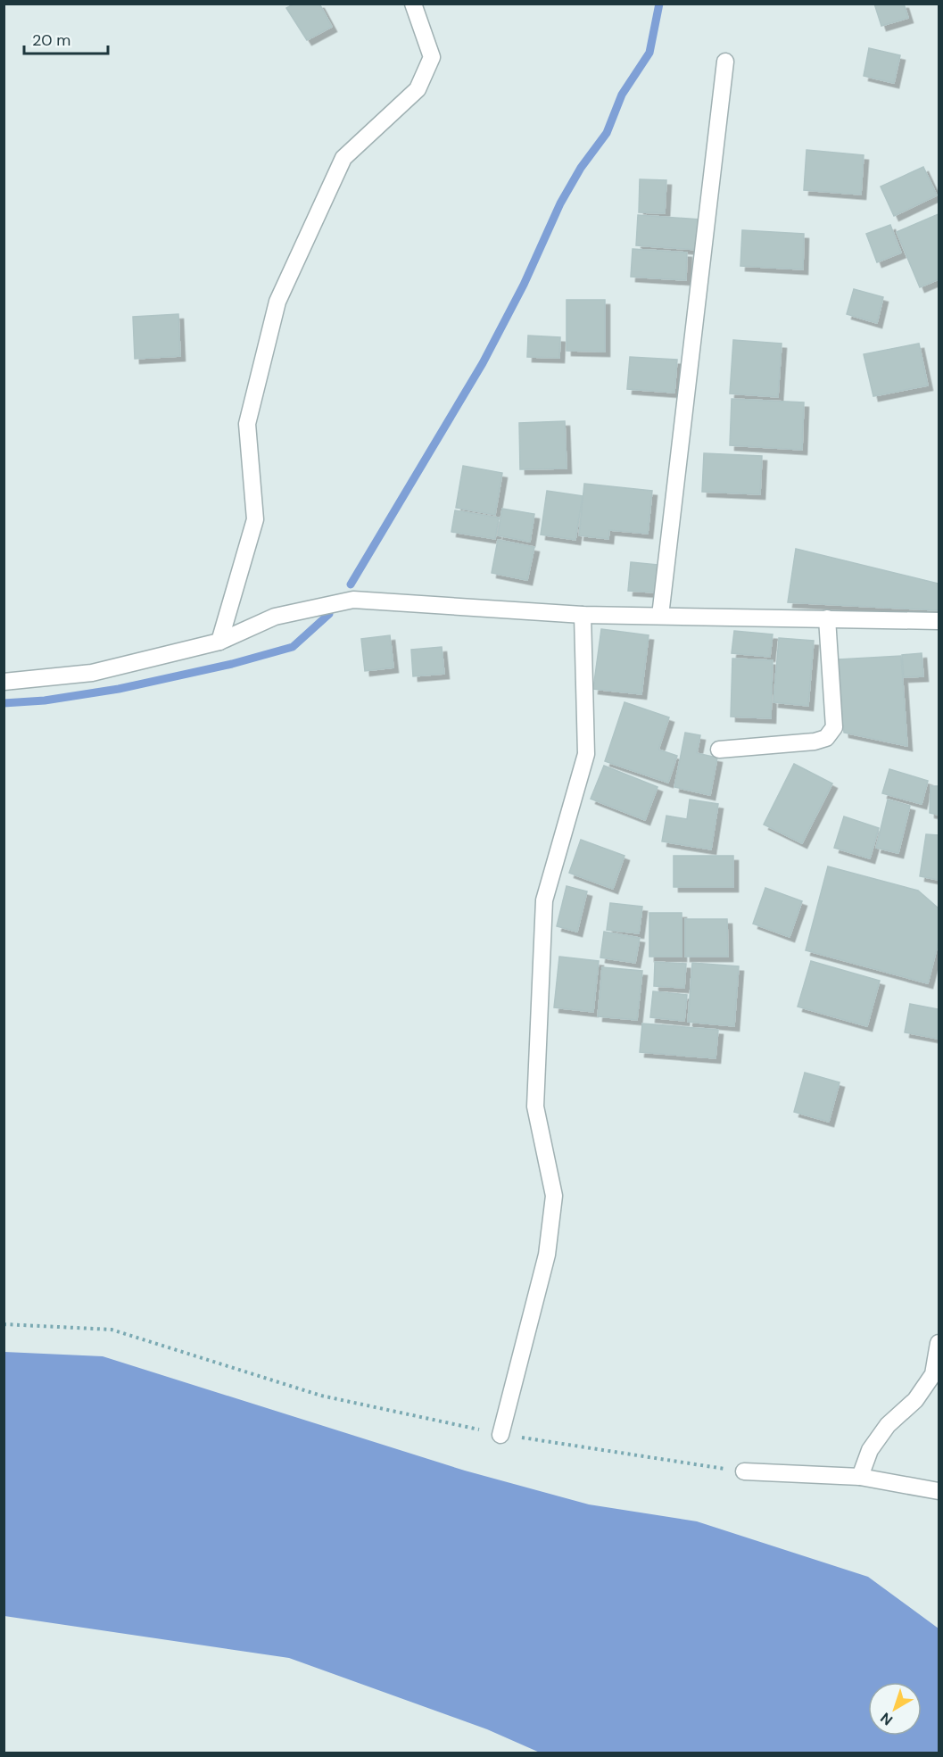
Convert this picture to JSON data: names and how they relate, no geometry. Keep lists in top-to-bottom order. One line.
{"scale_bar":"20 m","north":"bottom left"}
